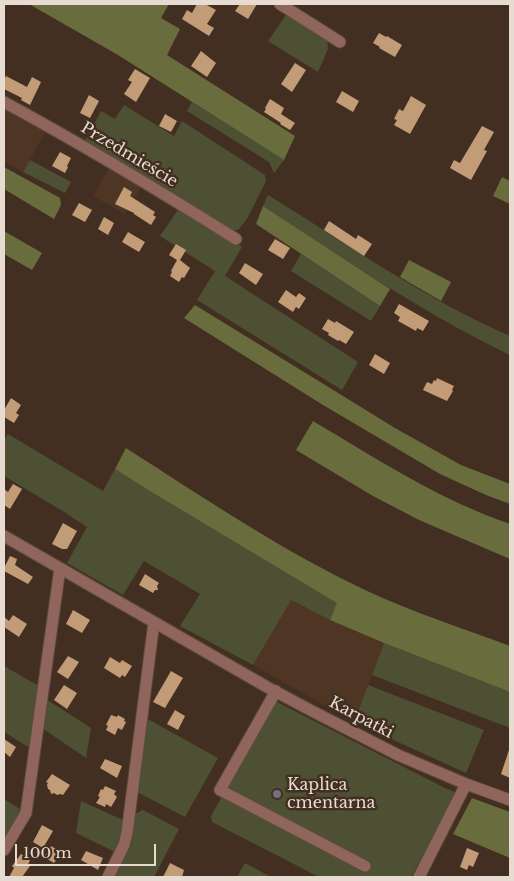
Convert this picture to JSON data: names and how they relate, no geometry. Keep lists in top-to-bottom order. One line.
{"streets":{"street":["Przedmieście","Karpatki"]},"places":["Kaplica cmentarna"],"scale_bar":"100 m"}
